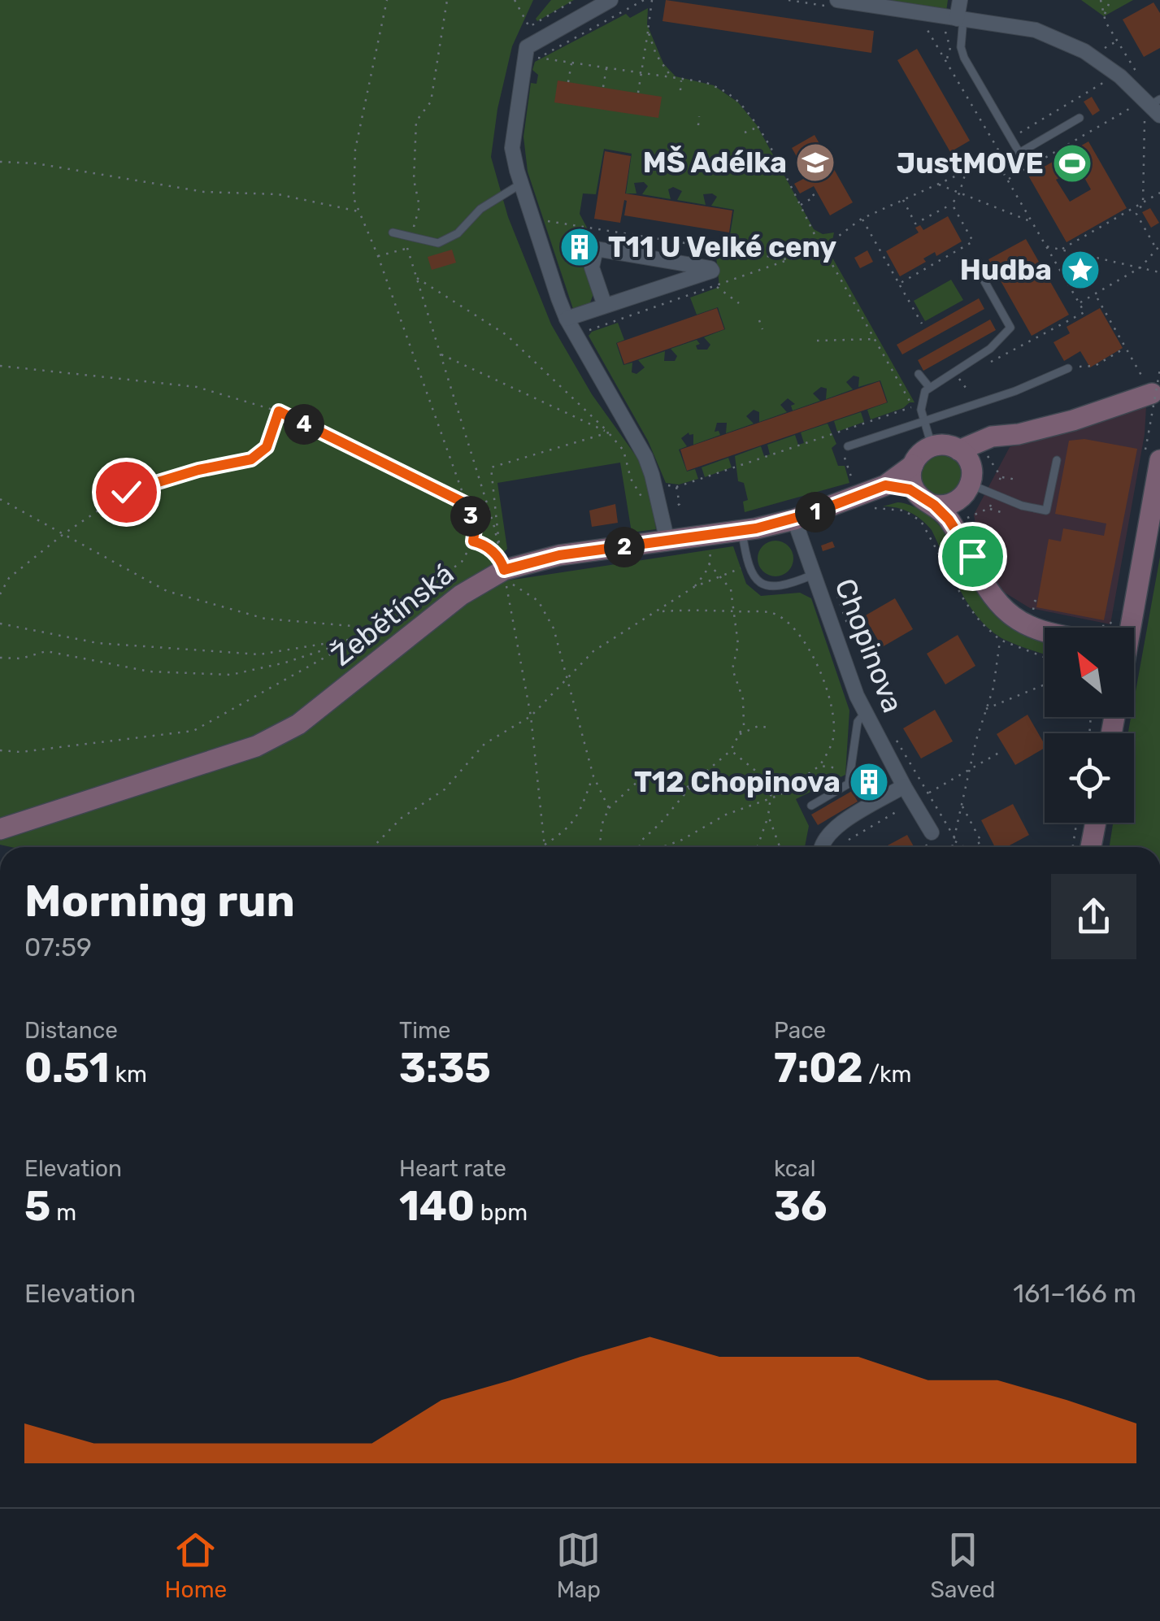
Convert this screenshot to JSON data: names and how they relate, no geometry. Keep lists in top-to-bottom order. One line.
{"streets":{"street":["Žebětínská","Chopinova"]},"crossings":[["Žebětínská","Chopinova"]],"places":{"school or university":["MŠ Adélka"],"sports":["JustMOVE"],"building":["T11 U Velké ceny","T12 Chopinova"],"place":["Hudba"]},"north":"top left","page":{"pins":["4","1","3","2"],"heading":["Morning run","07:59"],"stats":[["Distance","0.51 km"],["Time","3:35"],["Pace","7:02 /km"],["Elevation","5 m"],["Heart rate","140 bpm"],["kcal","36"]],"chart":["Elevation","161–166 m"],"tabs":["Home","Map","Saved"]}}
